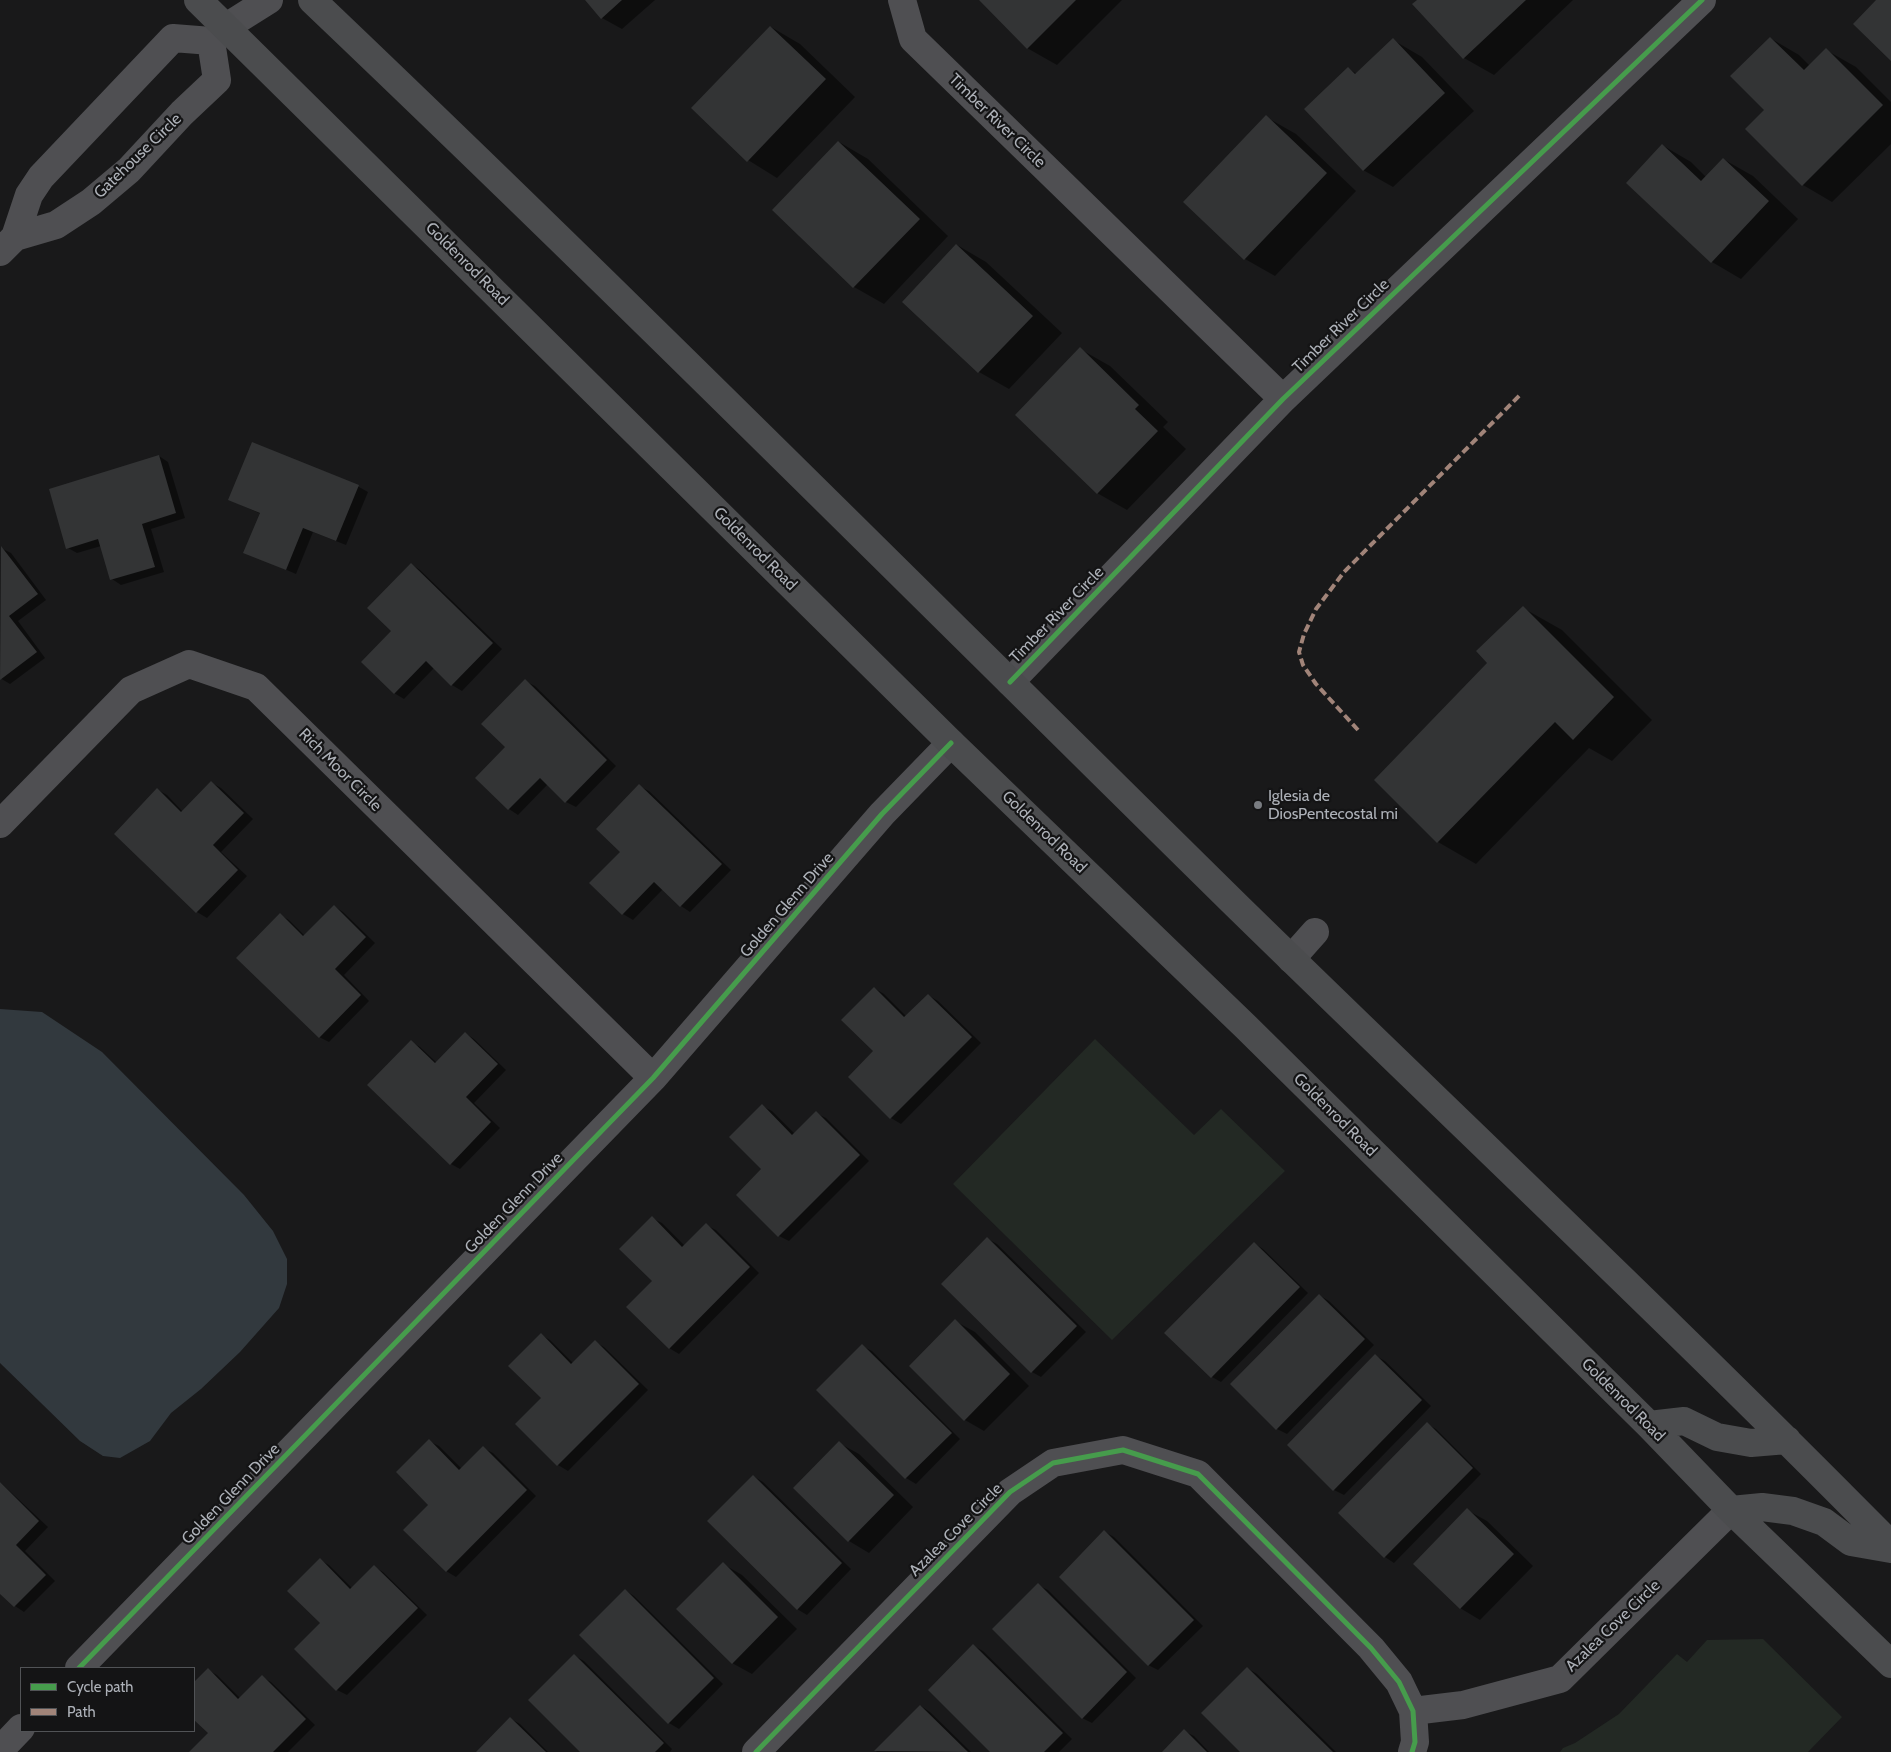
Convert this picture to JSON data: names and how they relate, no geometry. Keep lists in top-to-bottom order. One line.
{"streets":{"main road":["Goldenrod Road"],"street":["Timber River Circle","Gatehouse Circle","Rich Moor Circle","Golden Glenn Drive","Azalea Cove Circle"]},"crossings":[["Gatehouse Circle","Goldenrod Road"],["Goldenrod Road","Golden Glenn Drive"],["Goldenrod Road","Azalea Cove Circle"],["Rich Moor Circle","Golden Glenn Drive"]],"places":["Iglesia de DiosPentecostal mi"],"legend":["Cycle path","Path"]}
